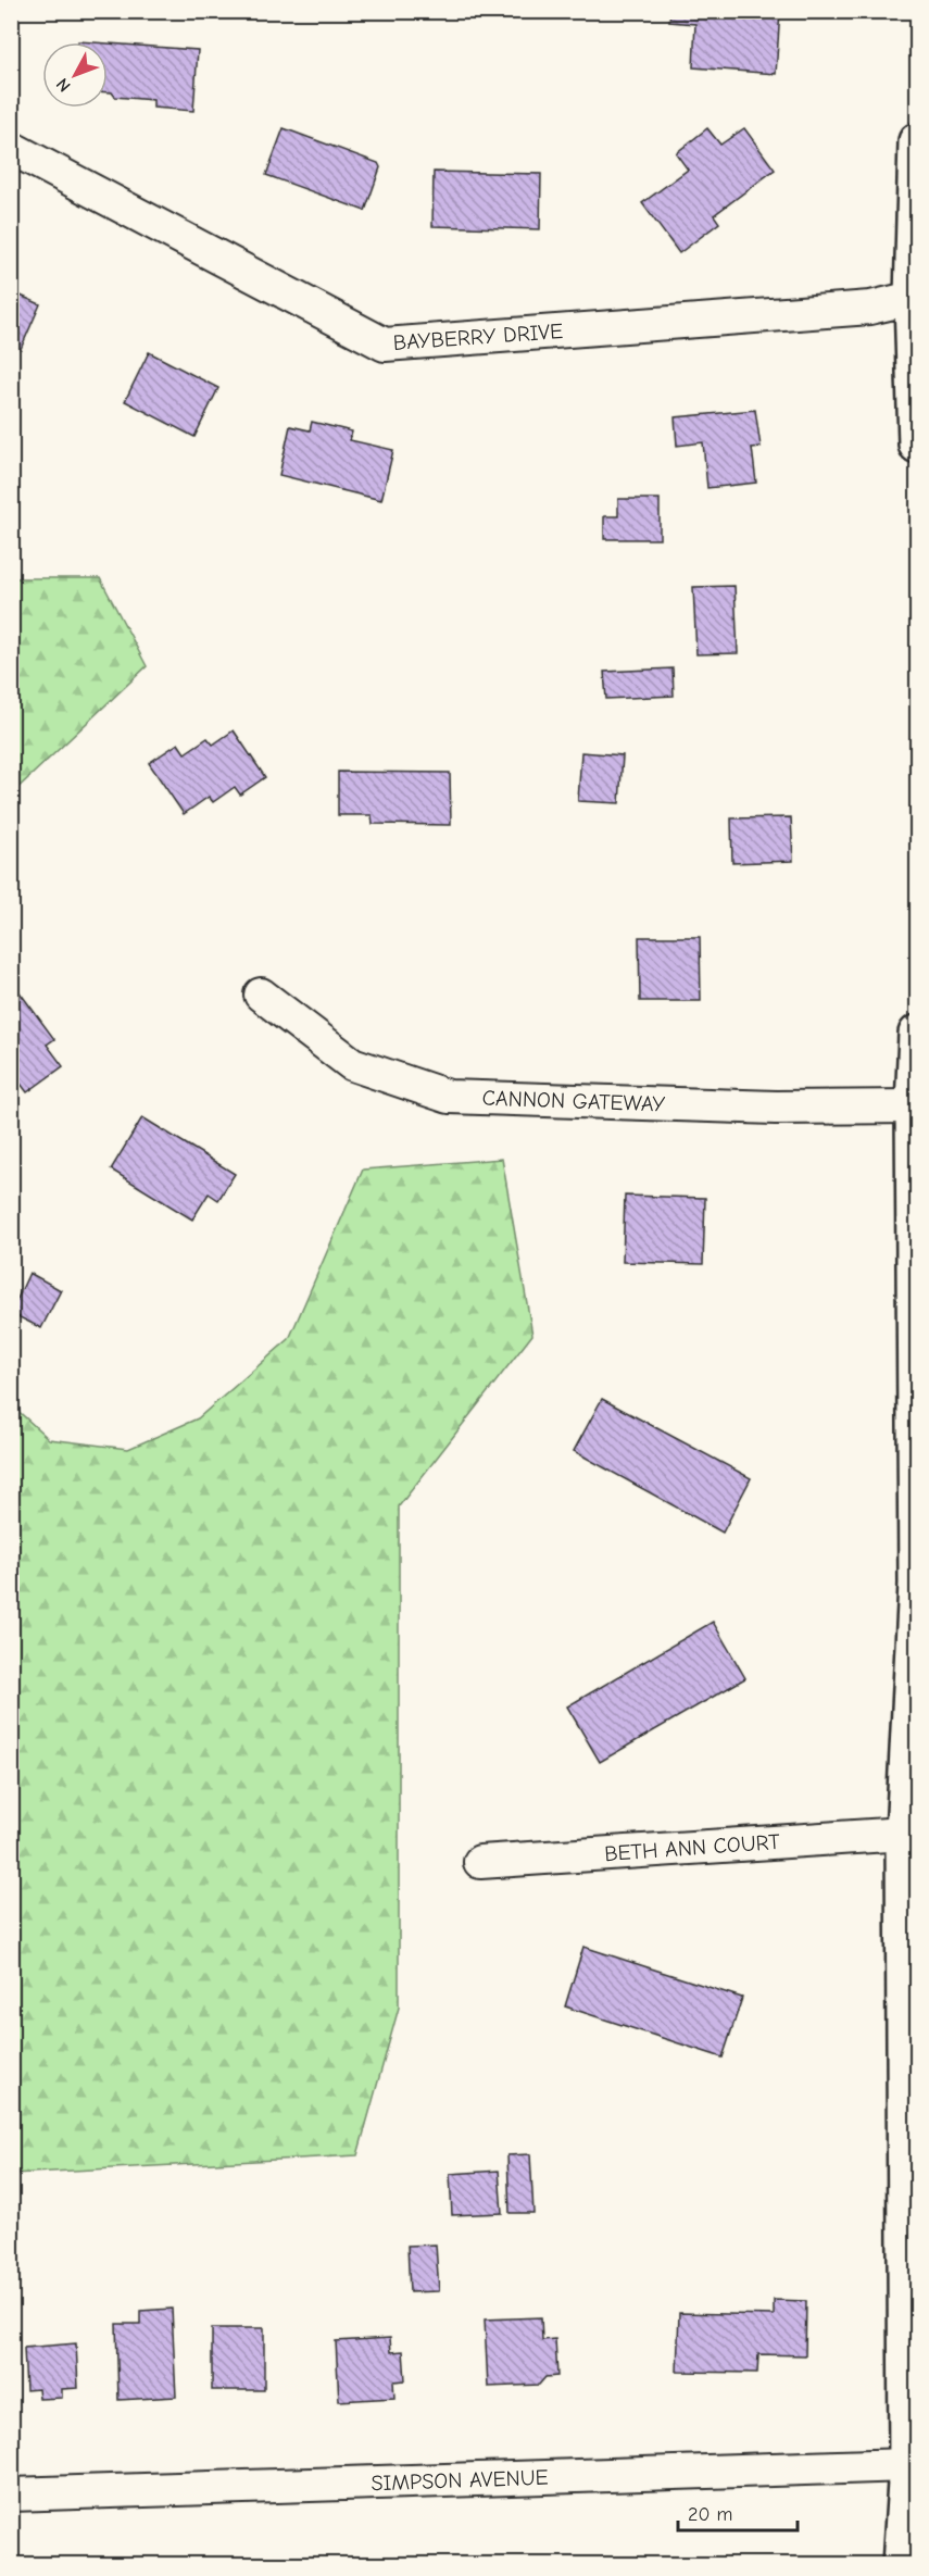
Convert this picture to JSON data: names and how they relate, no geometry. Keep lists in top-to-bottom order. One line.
{"streets":{"street":["BAYBERRY DRIVE","CANNON GATEWAY","BETH ANN COURT","SIMPSON AVENUE"]},"scale_bar":"20 m","north":"bottom left"}
